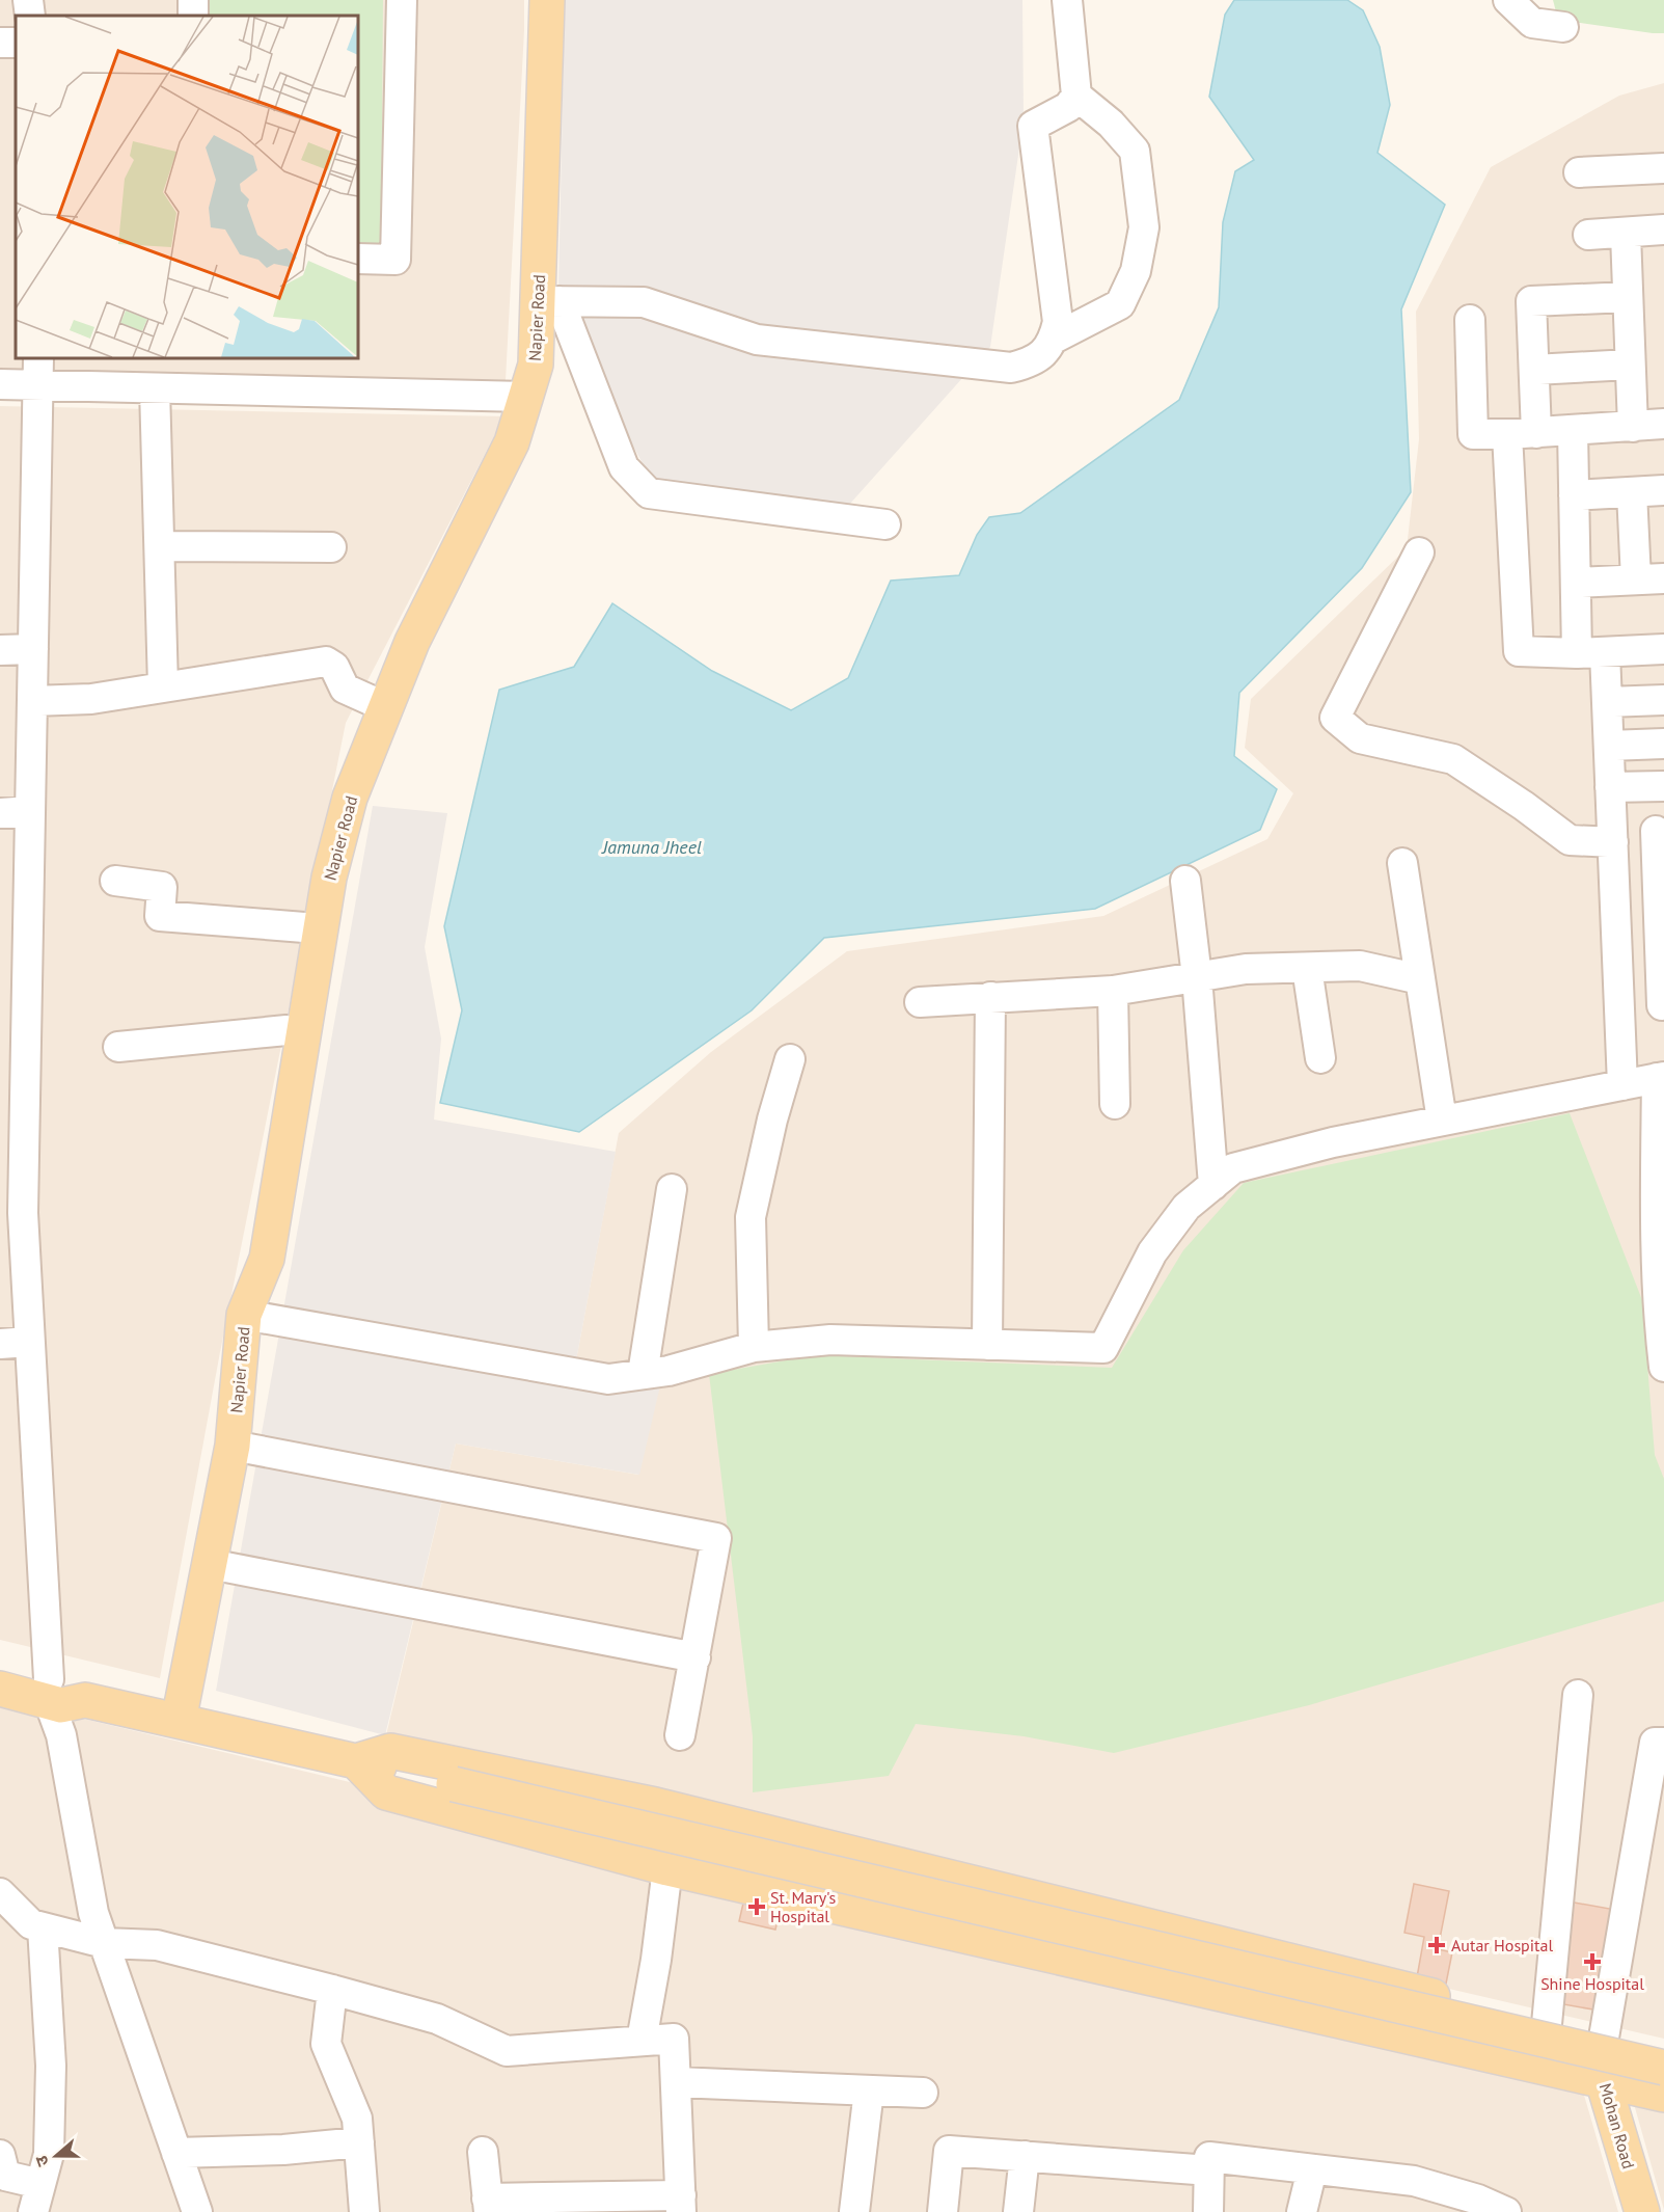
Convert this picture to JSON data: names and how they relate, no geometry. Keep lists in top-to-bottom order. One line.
{"streets":{"main road":["Napier Road","Mohan Road"]},"water":["Jamuna Jheel"],"places":{"health":["St. Mary's Hospital","Autar Hospital","Shine Hospital"]},"north":"left"}
